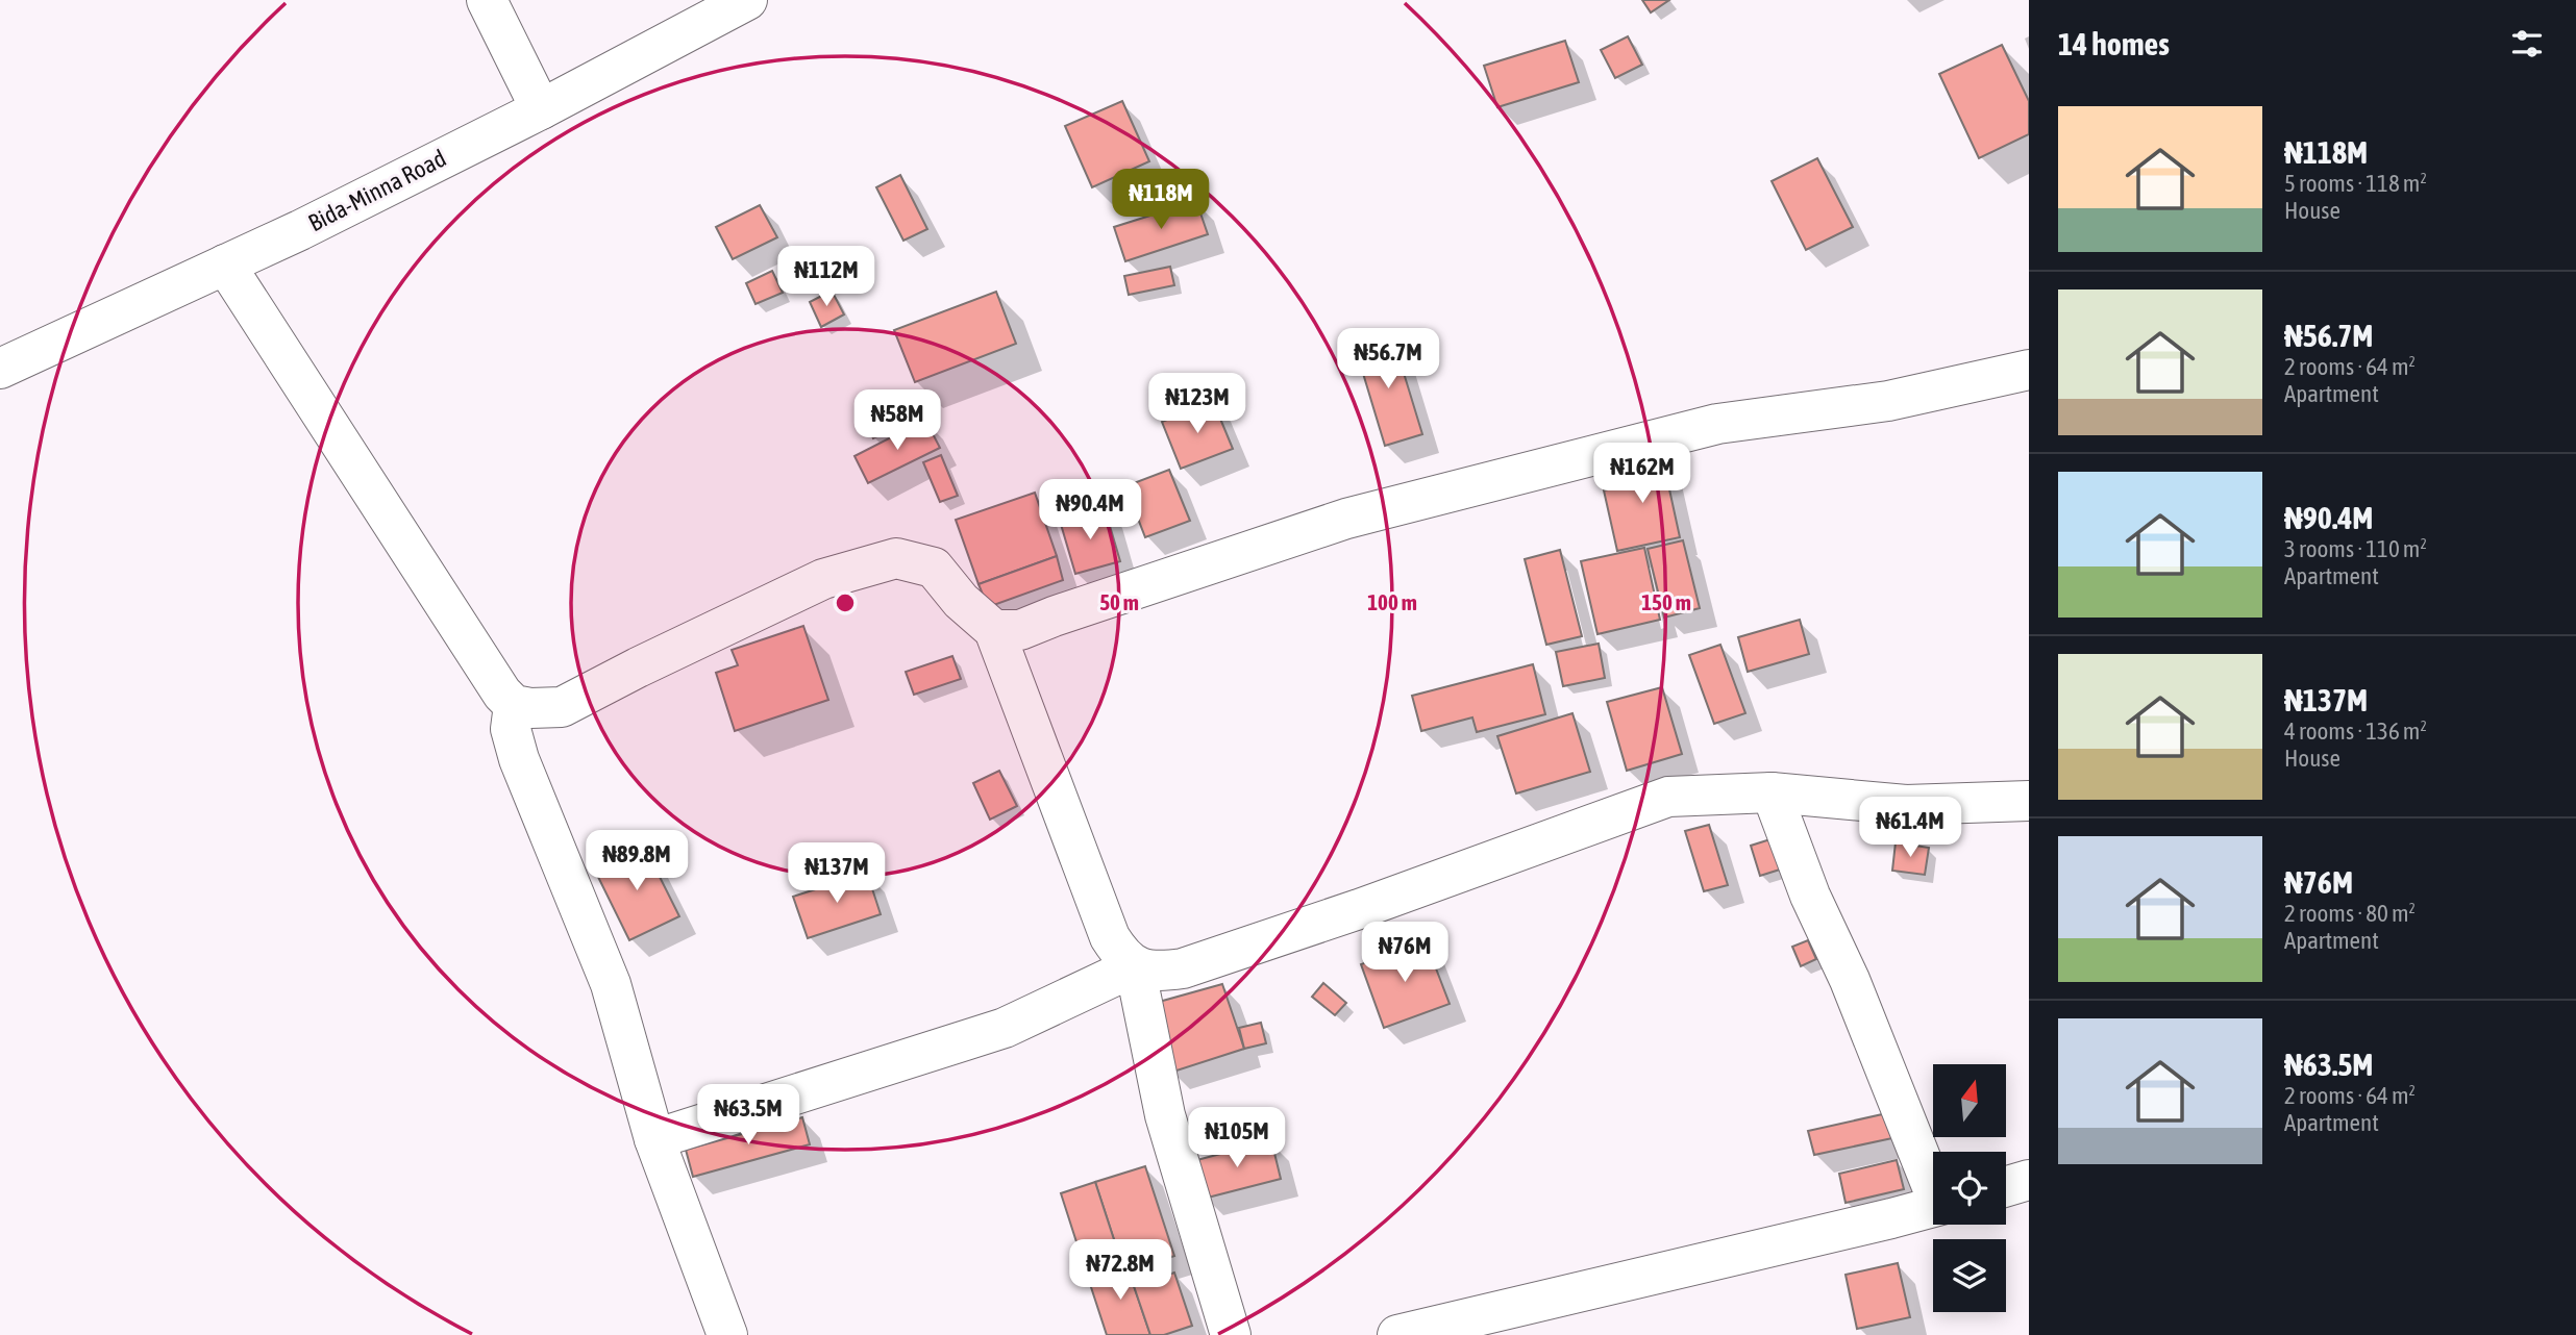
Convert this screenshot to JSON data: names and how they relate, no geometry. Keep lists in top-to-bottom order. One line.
{"streets":{"street":["Bida-Minna Road"]},"north":"top","page":{"heading":"14 homes","list":[{"name":"₦118M","note":"5 rooms · 118 m² · House"},{"name":"₦56.7M","note":"2 rooms · 64 m² · Apartment"},{"name":"₦90.4M","note":"3 rooms · 110 m² · Apartment"},{"name":"₦137M","note":"4 rooms · 136 m² · House"},{"name":"₦76M","note":"2 rooms · 80 m² · Apartment"},{"name":"₦63.5M","note":"2 rooms · 64 m² · Apartment"}],"price":["₦118M","₦112M","₦56.7M","₦123M","₦58M","₦162M","₦90.4M","₦61.4M","₦89.8M","₦137M","₦76M","₦63.5M","₦105M","₦72.8M"]},"rings":["50 m","100 m","150 m"]}
